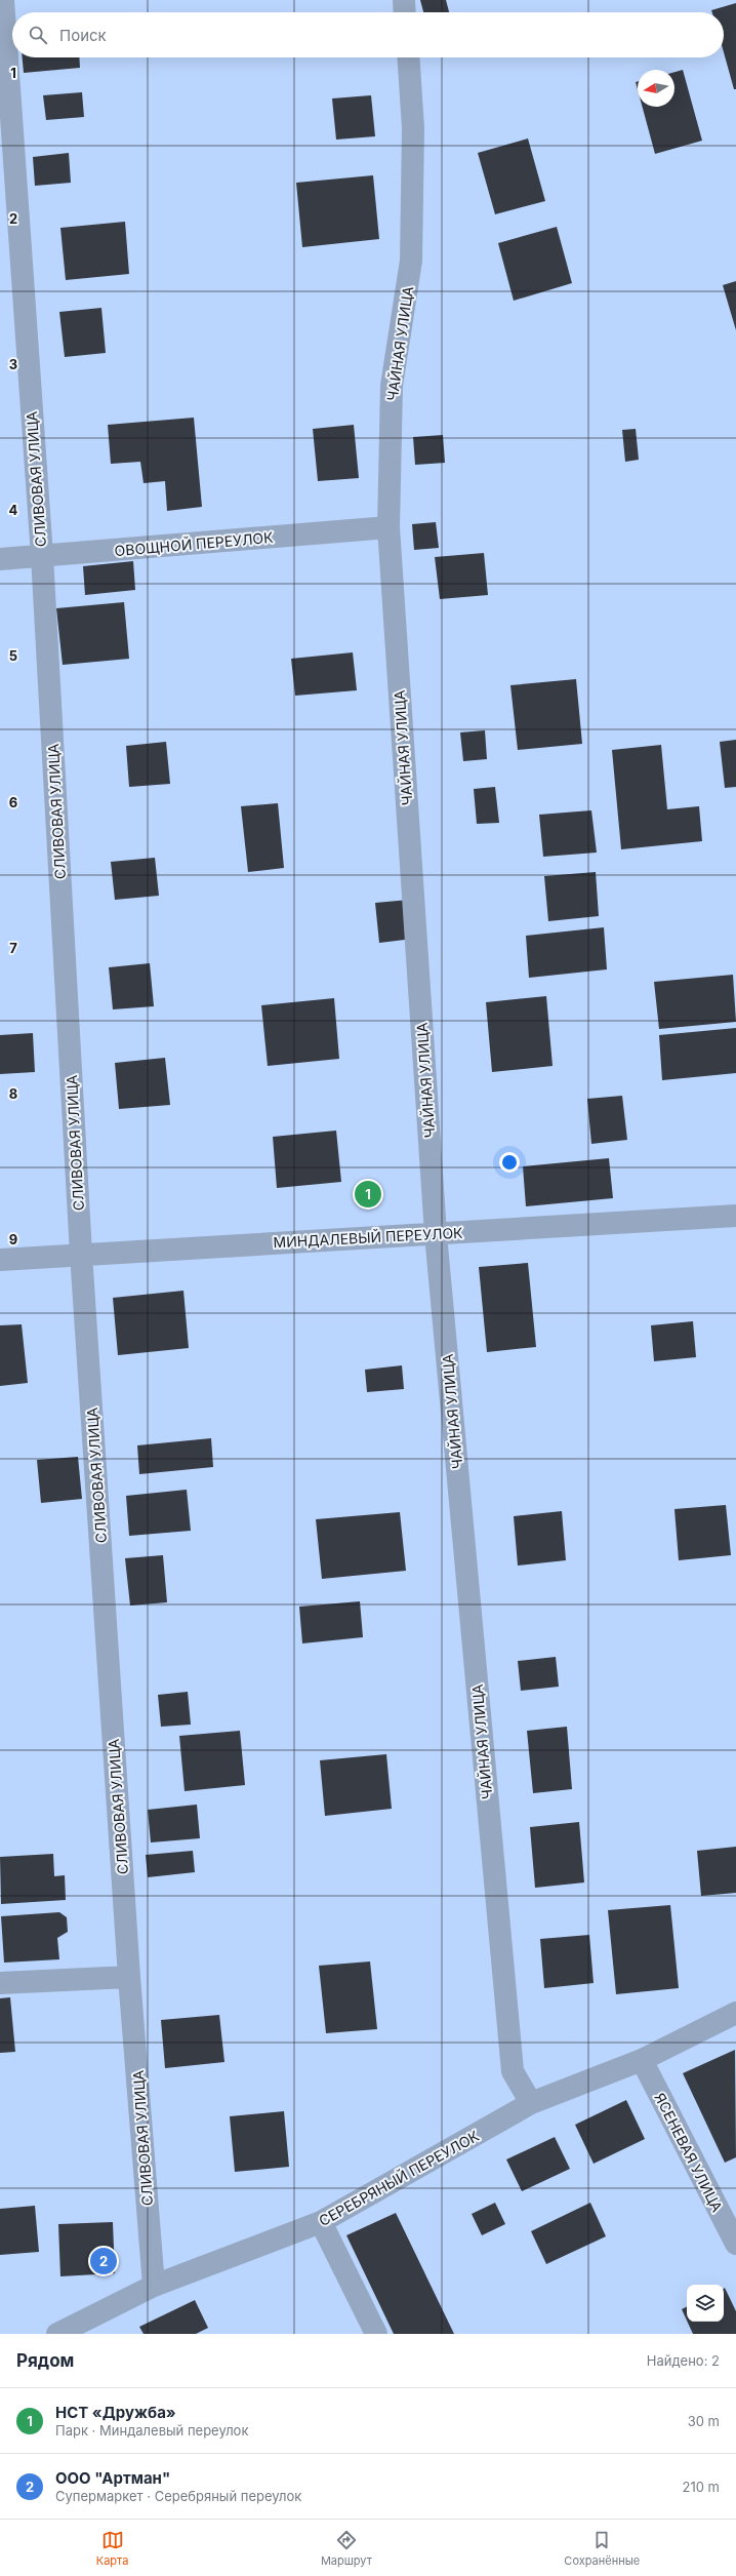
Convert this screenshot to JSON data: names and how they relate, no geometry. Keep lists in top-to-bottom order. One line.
{"streets":{"street":["ЧАЙНАЯ УЛИЦА","СЛИВОВАЯ УЛИЦА","ОВОЩНОЙ ПЕРЕУЛОК","МИНДАЛЕВЫЙ ПЕРЕУЛОК","ЯСЕНЕВАЯ УЛИЦА","СЕРЕБРЯНЫЙ ПЕРЕУЛОК"]},"crossings":[["ЧАЙНАЯ УЛИЦА","ОВОЩНОЙ ПЕРЕУЛОК"],["ЧАЙНАЯ УЛИЦА","МИНДАЛЕВЫЙ ПЕРЕУЛОК"],["ЧАЙНАЯ УЛИЦА","СЕРЕБРЯНЫЙ ПЕРЕУЛОК"],["СЛИВОВАЯ УЛИЦА","ОВОЩНОЙ ПЕРЕУЛОК"],["СЛИВОВАЯ УЛИЦА","МИНДАЛЕВЫЙ ПЕРЕУЛОК"],["СЛИВОВАЯ УЛИЦА","СЕРЕБРЯНЫЙ ПЕРЕУЛОК"],["ЯСЕНЕВАЯ УЛИЦА","СЕРЕБРЯНЫЙ ПЕРЕУЛОК"]],"north":"left","page":{"search":"Поиск","pins":["1","2"],"heading":["Рядом","Найдено: 2"],"list":[{"mark":"1","name":"НСТ «Дружба»","note":"Парк · Миндалевый переулок","value":"30 m"},{"mark":"2","name":"ООО \"Артман\"","note":"Супермаркет · Серебряный переулок","value":"210 m"}],"nav":["Карта","Маршрут","Сохранённые"]},"grid":{"rows":["1","2","3","4","5","6","7","8","9"]}}
